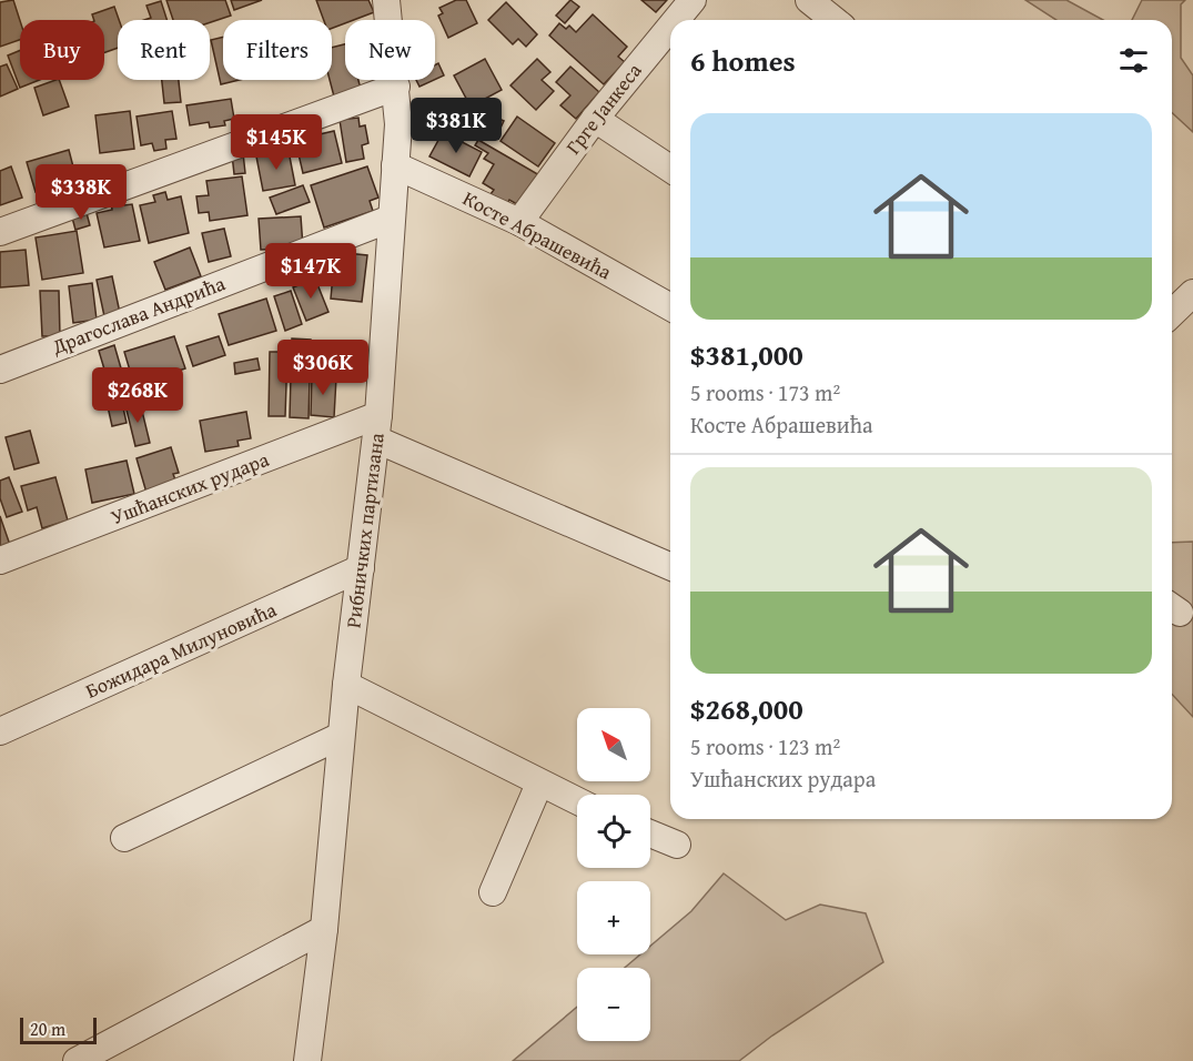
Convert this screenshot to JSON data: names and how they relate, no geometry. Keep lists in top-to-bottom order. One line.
{"streets":{"street":["Грге Јанкеса","Косте Абрашевића","Драгослава Андрића","Ушћанских рудара","Рибничких партизана","Божидара Милуновића"]},"crossings":[["Грге Јанкеса","Косте Абрашевића"],["Косте Абрашевића","Рибничких партизана"],["Драгослава Андрића","Рибничких партизана"],["Ушћанских рудара","Рибничких партизана"],["Рибничких партизана","Божидара Милуновића"]],"scale_bar":"20 m","north":"top left","page":{"chip":["Buy","Rent","Filters","New"],"heading":"6 homes","price":["$381K","$145K","$338K","$147K","$306K","$268K"],"list":[{"name":"$381,000","note":"5 rooms · 173 m² · Косте Абрашевића"},{"name":"$268,000","note":"5 rooms · 123 m² · Ушћанских рудара"}],"map_buttons":["+","−"],"scale":"20 m"}}
